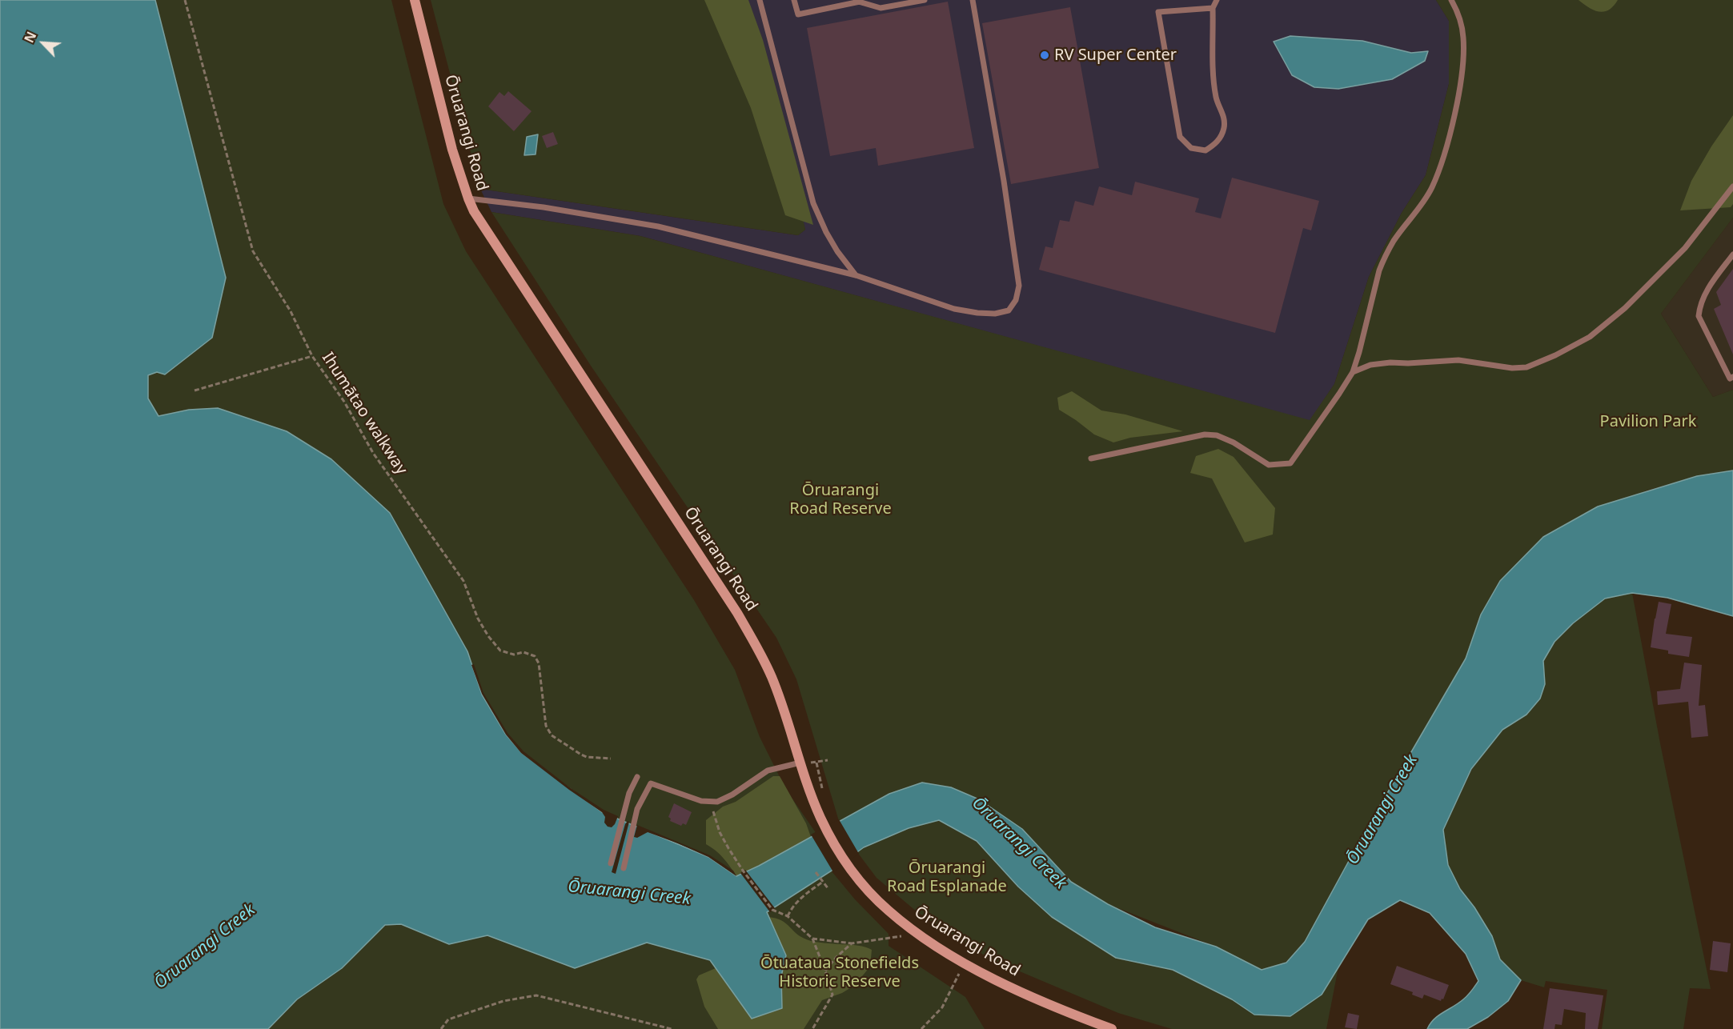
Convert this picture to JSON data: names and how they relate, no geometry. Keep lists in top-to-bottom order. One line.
{"streets":{"street":["Ōruarangi Road"],"path":["Ihumātao walkway"]},"water":["Ōruarangi Creek"],"parks":["Pavilion Park","Ōruarangi Road Reserve","Ōruarangi Road Esplanade","Ōtuataua Stonefields Historic Reserve"],"places":["RV Super Center"],"north":"top left"}
